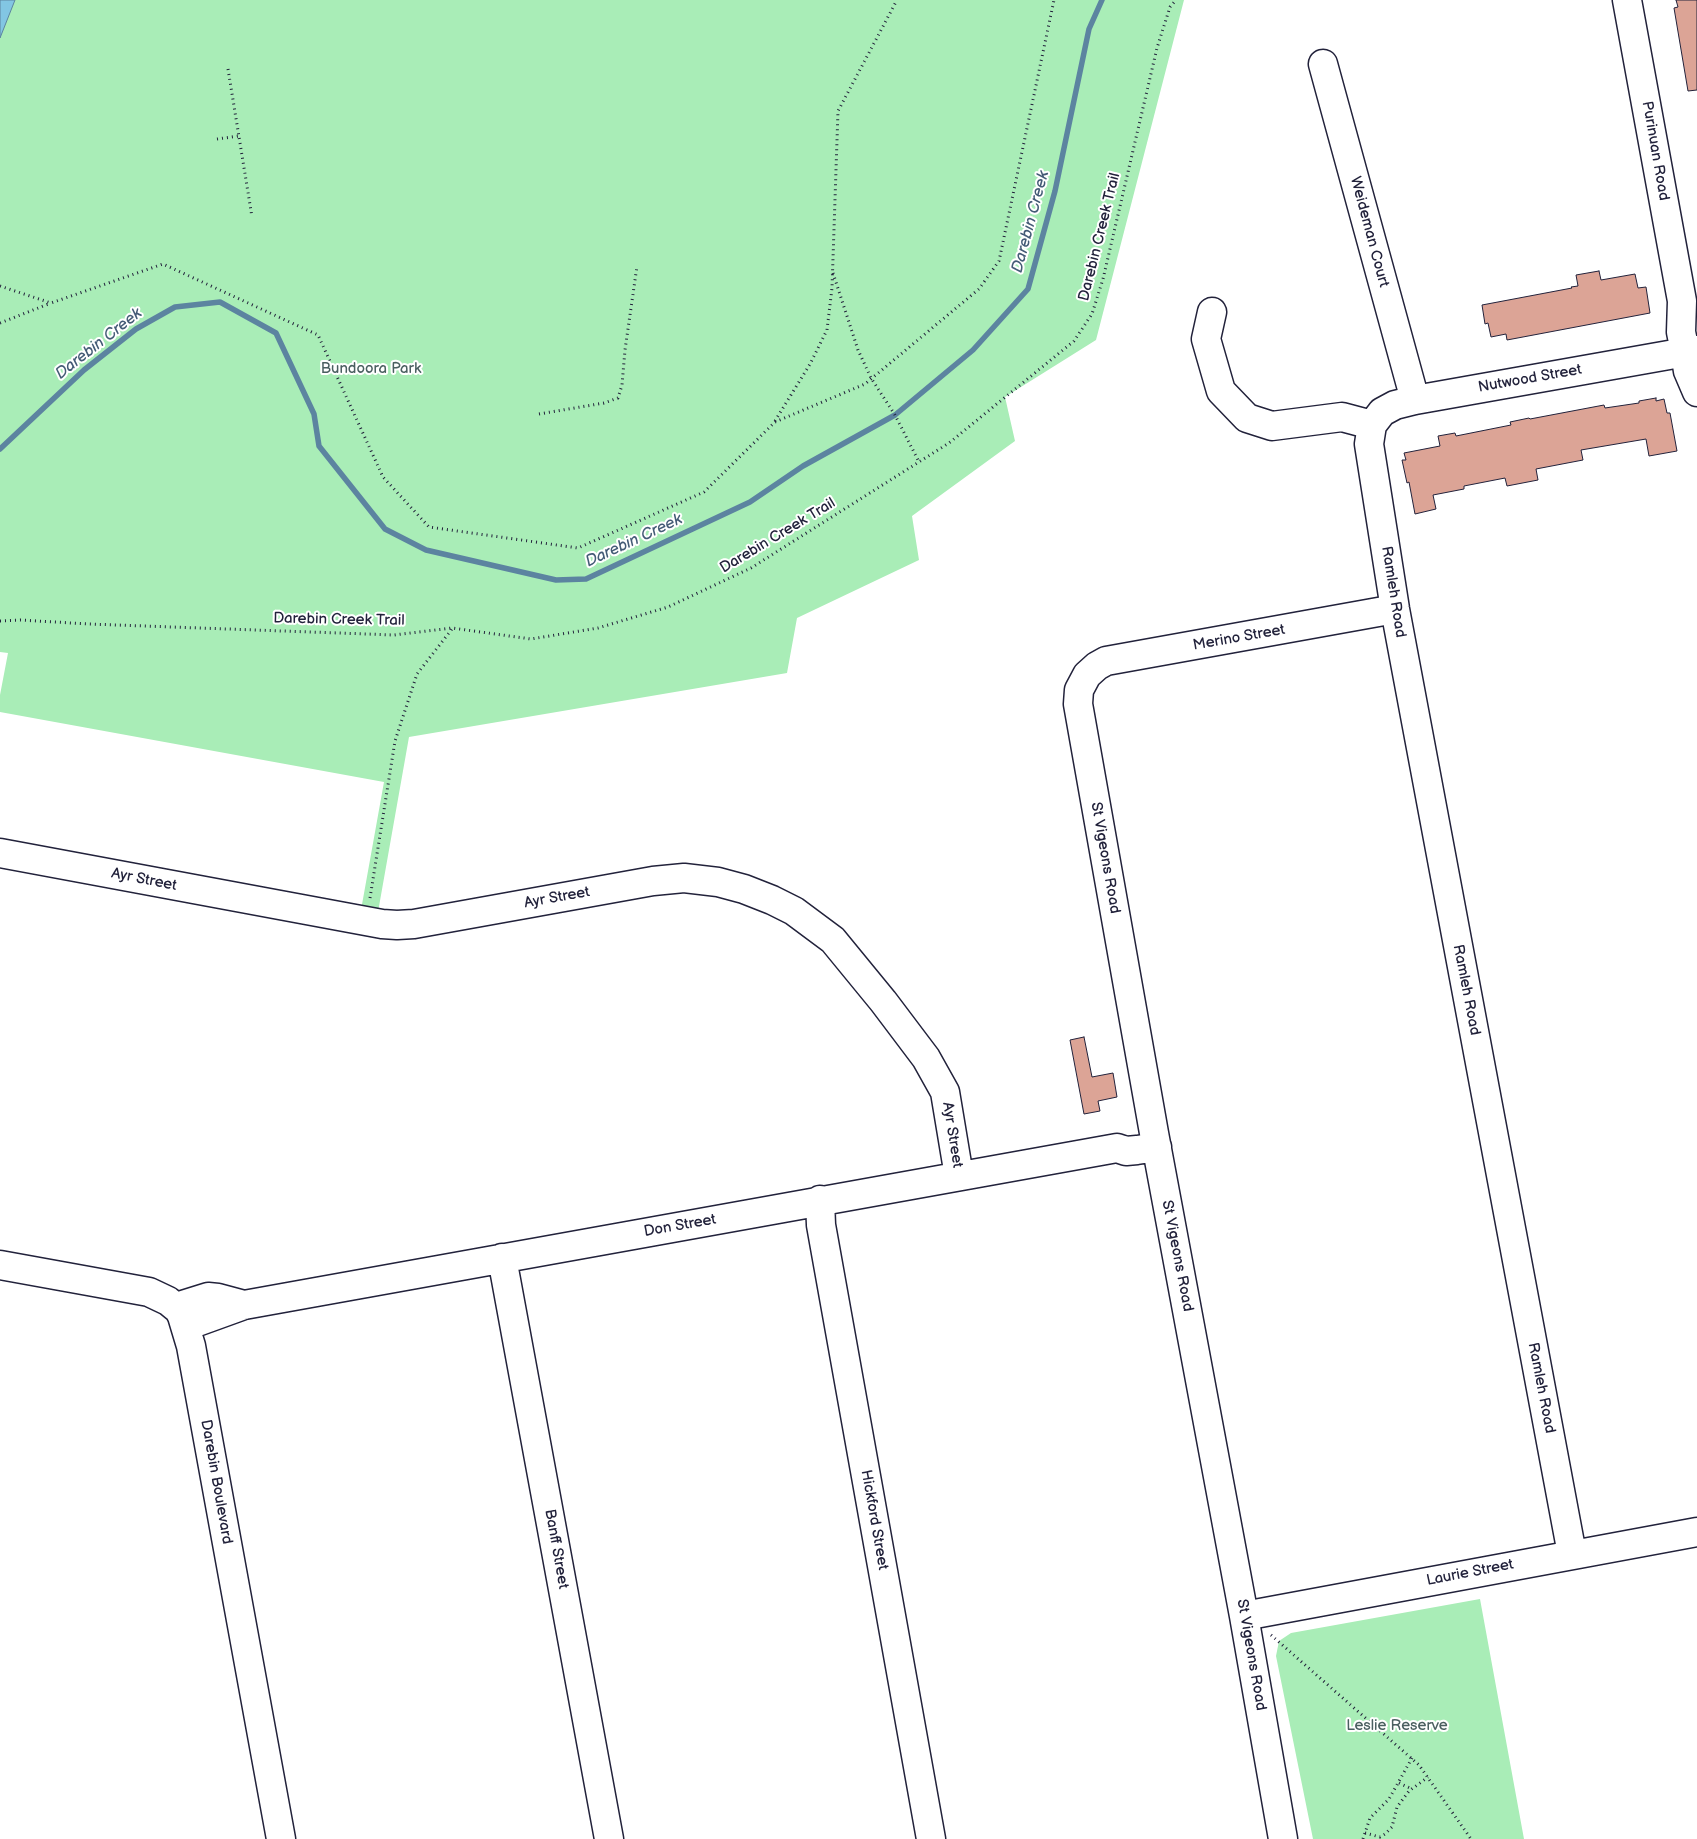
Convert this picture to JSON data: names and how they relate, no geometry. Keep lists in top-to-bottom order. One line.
{"streets":{"street":["Purinuan Road","Weideman Court","Nutwood Street","Ramleh Road","Merino Street","St Vigeons Road","Ayr Street","Don Street","Darebin Boulevard","Hickford Street","Banff Street","Laurie Street"],"path":["Darebin Creek Trail"]},"crossings":[["Purinuan Road","Nutwood Street"],["Weideman Court","Nutwood Street"],["Nutwood Street","Ramleh Road"],["Ramleh Road","Merino Street"],["Ramleh Road","Laurie Street"],["Merino Street","St Vigeons Road"],["St Vigeons Road","Don Street"],["St Vigeons Road","Laurie Street"],["Ayr Street","Don Street"],["Don Street","Darebin Boulevard"],["Don Street","Hickford Street"],["Don Street","Banff Street"]],"water":["Darebin Creek"],"parks":["Bundoora Park","Leslie Reserve"]}
